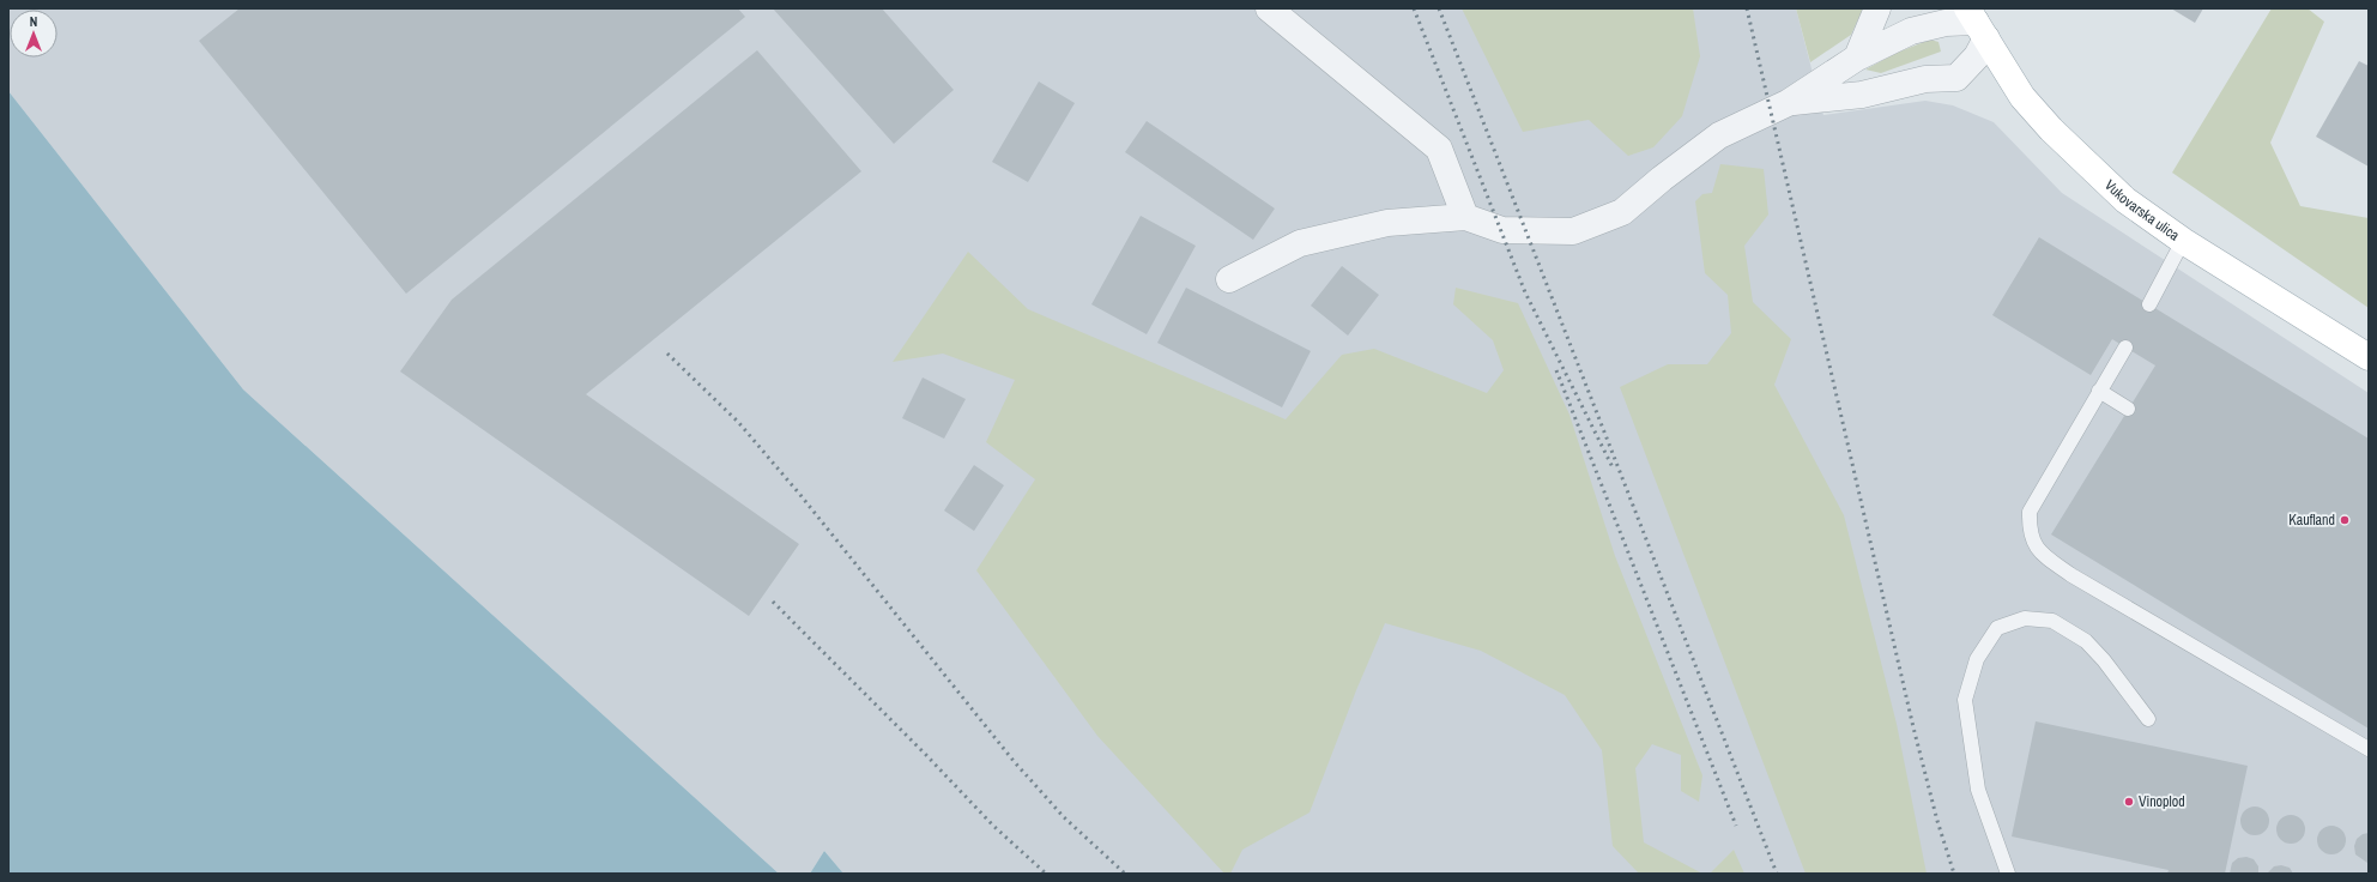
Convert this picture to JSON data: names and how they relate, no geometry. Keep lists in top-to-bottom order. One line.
{"streets":{"main road":["Vukovarska ulica"]},"places":["Kaufland","Vinoplod"],"north":"top"}
